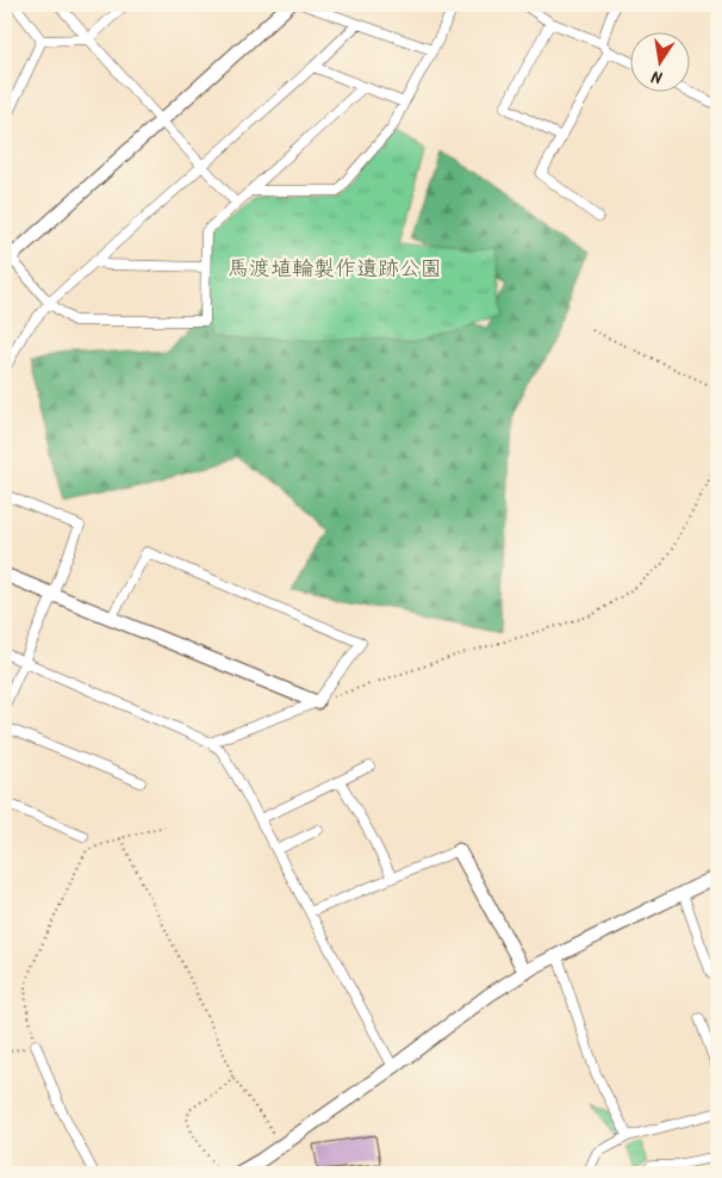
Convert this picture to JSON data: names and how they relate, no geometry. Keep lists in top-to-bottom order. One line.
{"parks":["馬渡埴輪製作遺跡公園"],"north":"bottom"}
